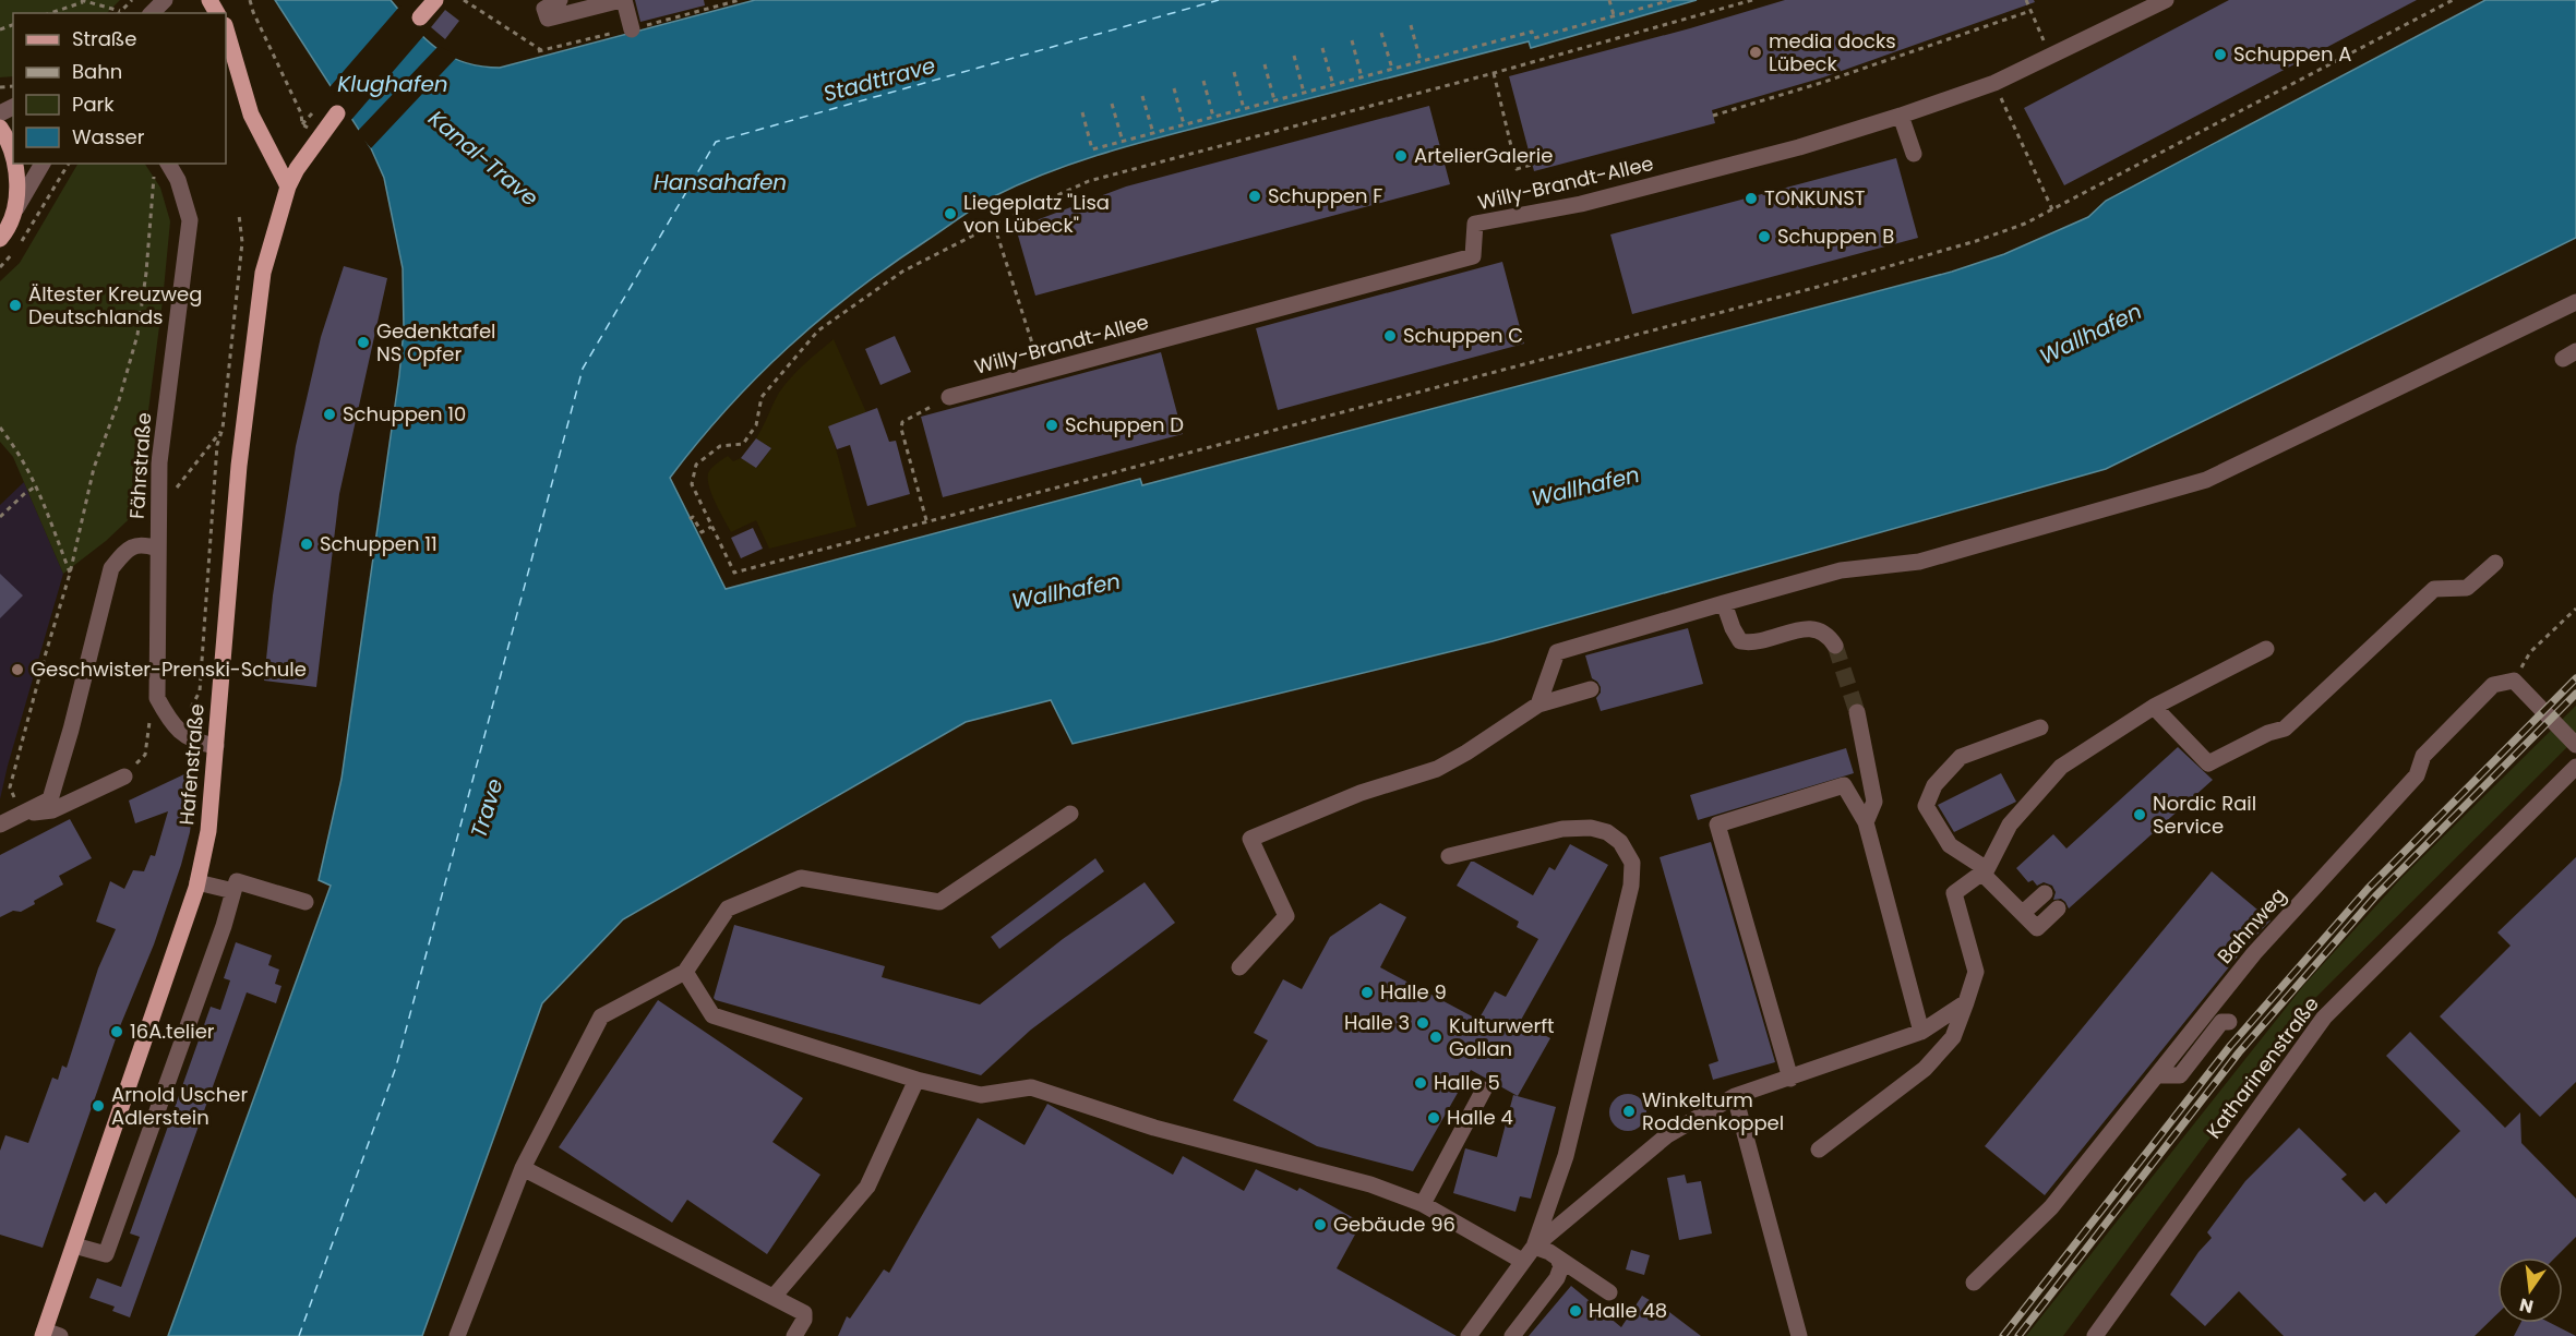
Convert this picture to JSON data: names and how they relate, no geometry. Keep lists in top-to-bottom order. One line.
{"streets":{"main road":["Hafenstraße"],"street":["Willy-Brandt-Allee","Fährstraße","Bahnweg","Katharinenstraße"]},"crossings":[["Fährstraße","Hafenstraße"]],"water":["Stadttrave","Klughafen","Kanal-Trave","Hansahafen","Wallhafen","Trave"],"places":["media docks Lübeck","Schuppen A","ArtelierGalerie","Schuppen F","TONKUNST","Liegeplatz \"Lisa von Lübeck\"","Schuppen B","Ältester Kreuzweg Deutschlands","Schuppen C","Gedenktafel NS Opfer","Schuppen 10","Schuppen D","Schuppen 11","Geschwister-Prenski-Schule","Nordic Rail Service","Halle 9","Halle 3","16A.telier","Kulturwerft Gollan","Halle 5","Arnold Uscher Adlerstein","Winkelturm Roddenkoppel","Halle 4","Gebäude 96","Halle 48"],"legend":["Straße","Bahn","Park","Wasser"],"north":"bottom"}
